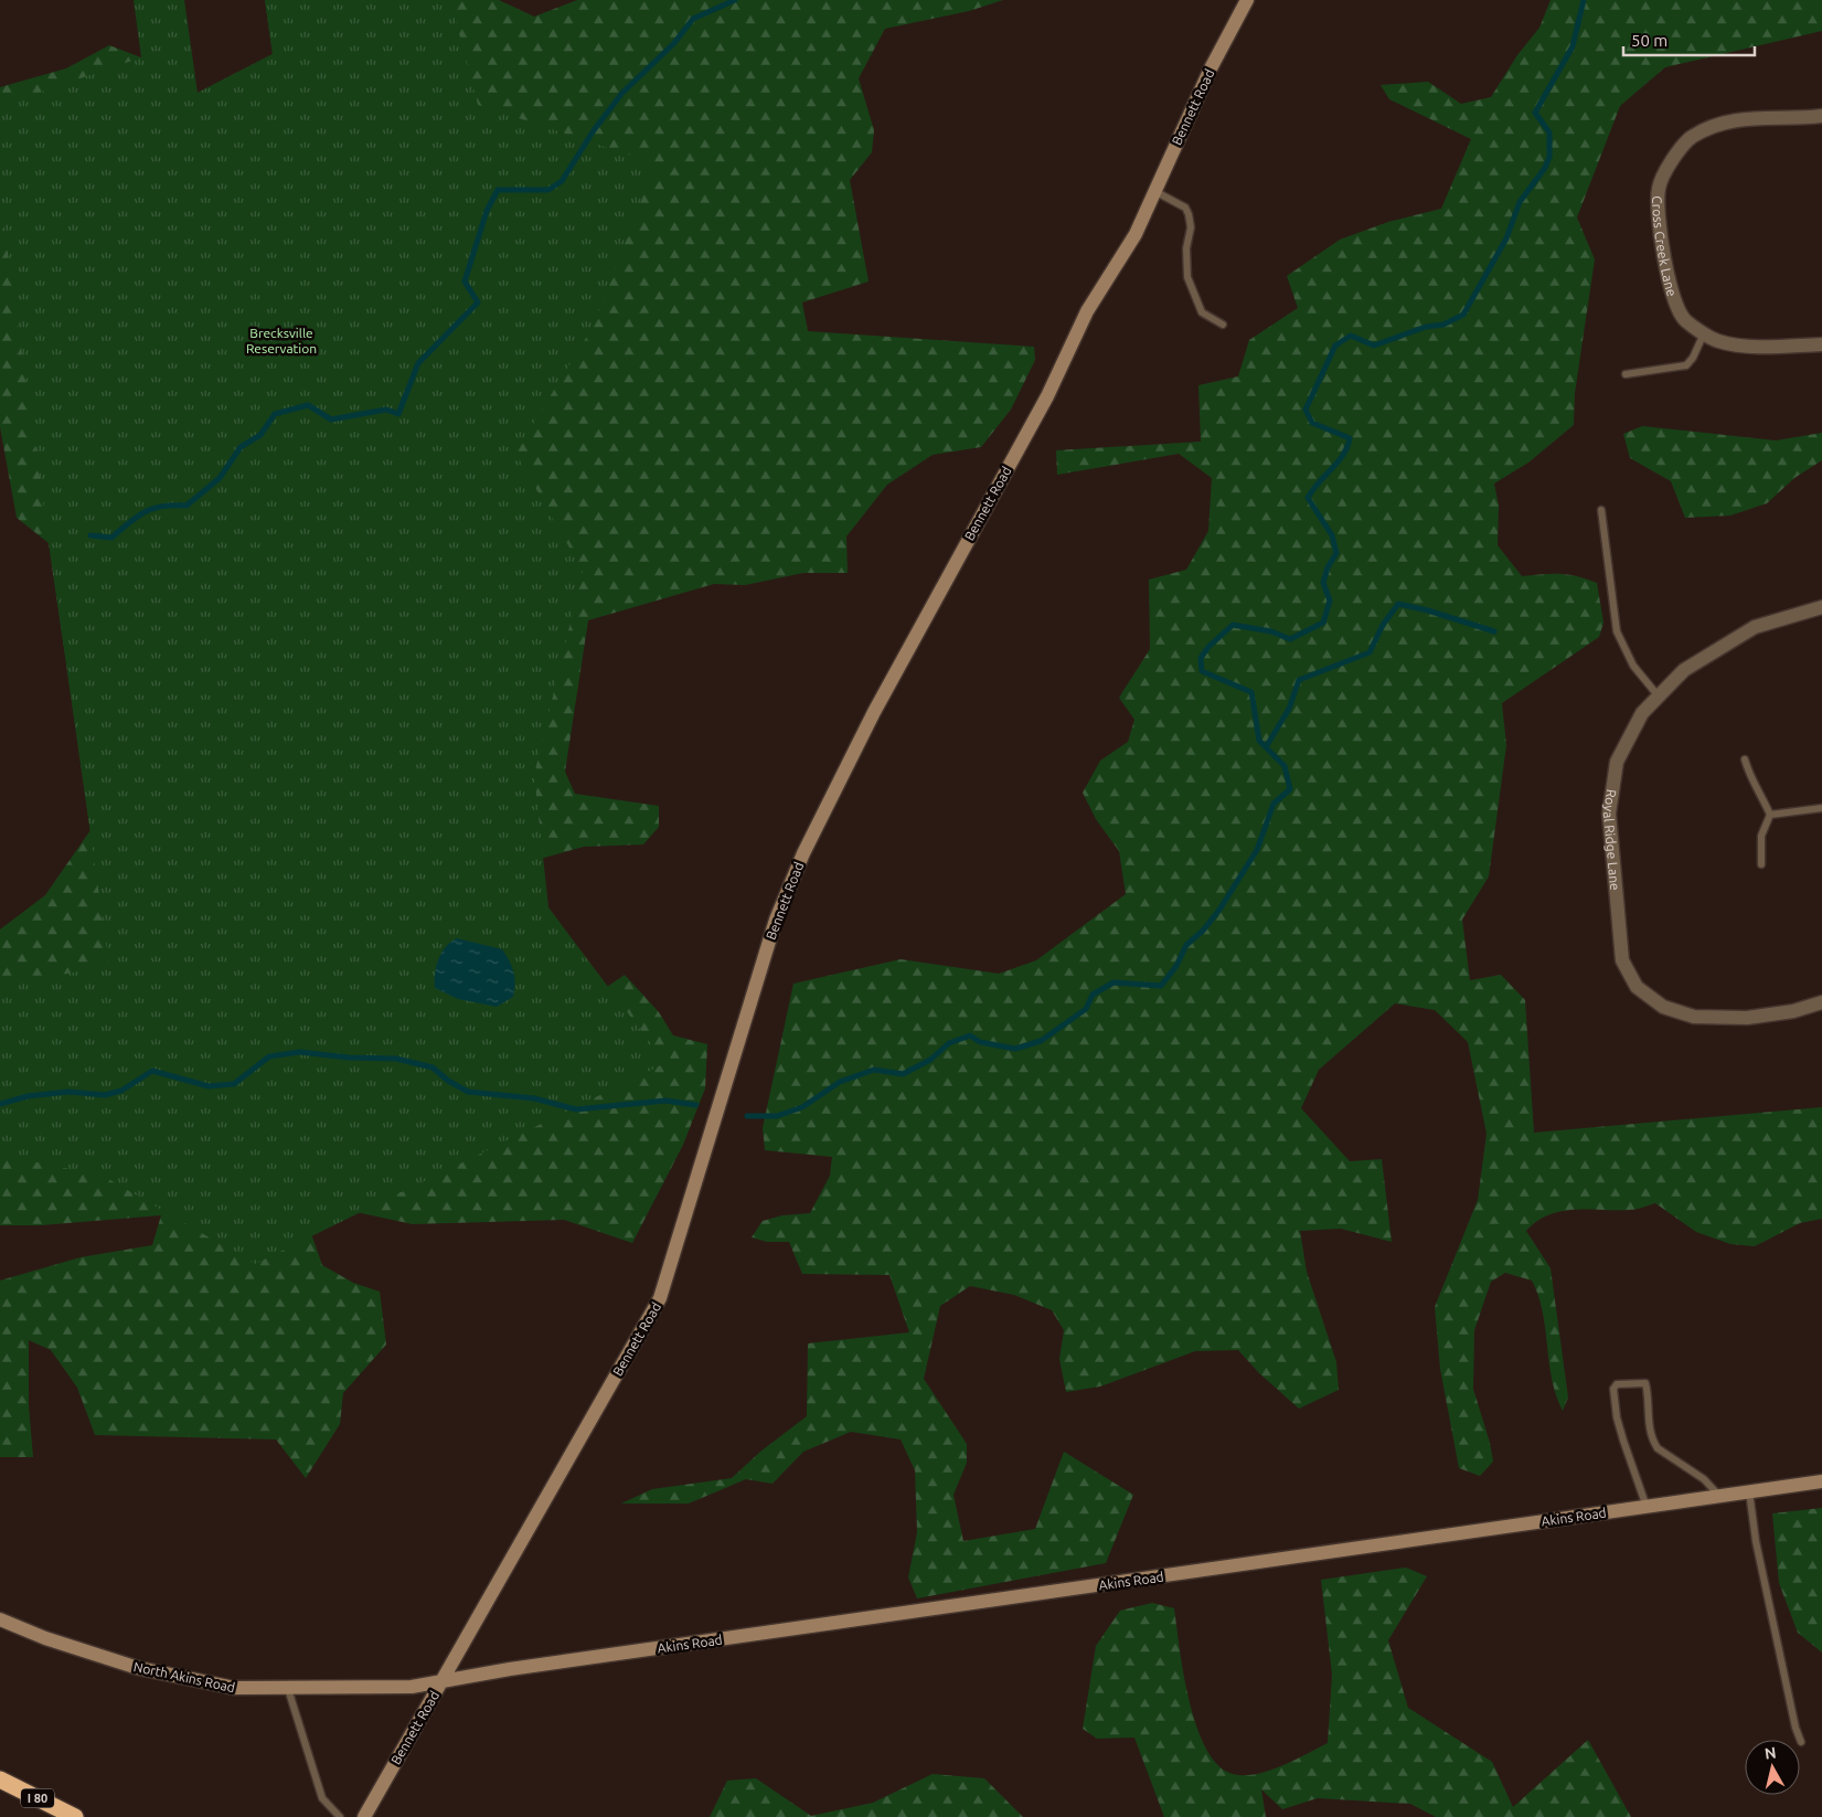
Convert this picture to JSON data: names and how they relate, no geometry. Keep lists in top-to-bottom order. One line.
{"streets":{"highway":["I 80"],"street":["Bennett Road","Cross Creek Lane","Royal Ridge Lane","Akins Road","North Akins Road"]},"crossings":[["Bennett Road","Akins Road"],["Bennett Road","North Akins Road"],["Akins Road","North Akins Road"]],"parks":["Brecksville Reservation"],"scale_bar":"50 m","north":"top"}
